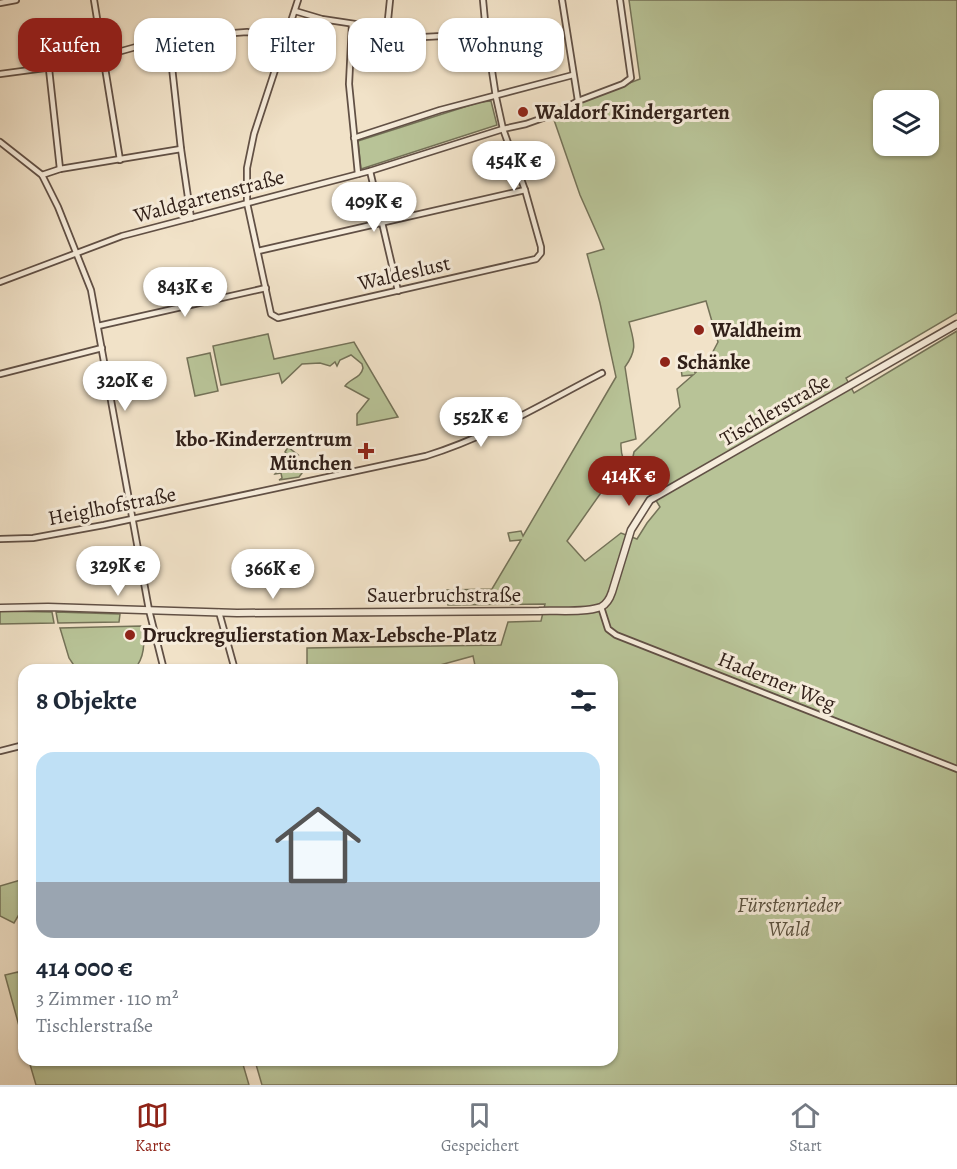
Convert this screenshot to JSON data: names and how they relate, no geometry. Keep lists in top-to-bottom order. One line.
{"streets":{"street":["Waldgartenstraße","Waldeslust","Tischlerstraße","Heiglhofstraße","Sauerbruchstraße","Haderner Weg"]},"crossings":[["Tischlerstraße","Sauerbruchstraße"],["Tischlerstraße","Haderner Weg"],["Sauerbruchstraße","Haderner Weg"]],"parks":["Fürstenrieder Wald"],"places":{"other":["Waldorf Kindergarten","Waldheim","Schänke","Druckregulierstation Max-Lebsche-Platz"],"health":["kbo-Kinderzentrum München"]},"page":{"chip":["Kaufen","Mieten","Filter","Neu","Wohnung"],"price":["454K €","409K €","843K €","320K €","552K €","414K €","329K €","366K €"],"heading":"8 Objekte","list":[{"name":"414 000 €","note":"3 Zimmer · 110 m² · Tischlerstraße"}],"tabs":["Karte","Gespeichert","Start"]}}
